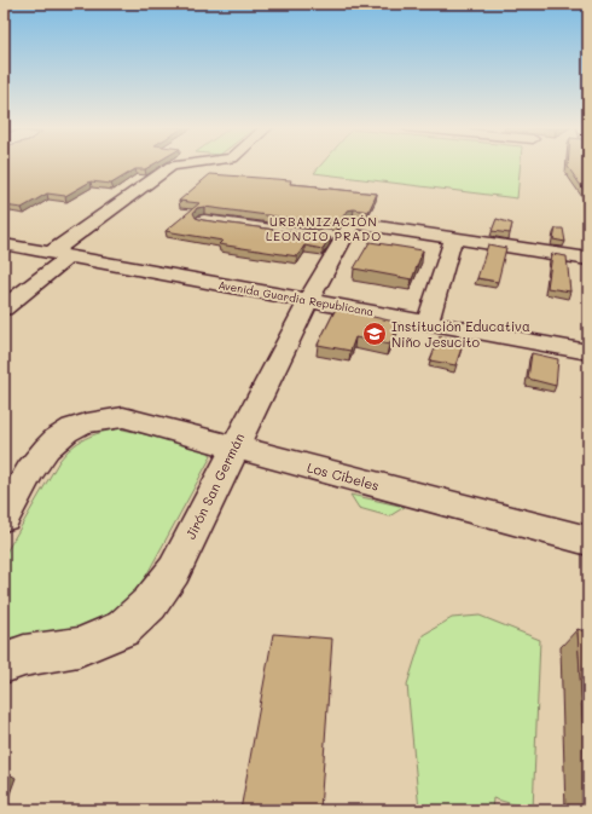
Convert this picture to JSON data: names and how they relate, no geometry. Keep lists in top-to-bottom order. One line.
{"streets":{"street":["Avenida Guardia Republicana","Los Cibeles","Jirón San Germán"]},"crossings":[["Avenida Guardia Republicana","Jirón San Germán"],["Los Cibeles","Jirón San Germán"]],"districts":["URBANIZACIÓN LEONCIO PRADO"],"places":{"school or university":["Institución Educativa Niño Jesucito"]}}
